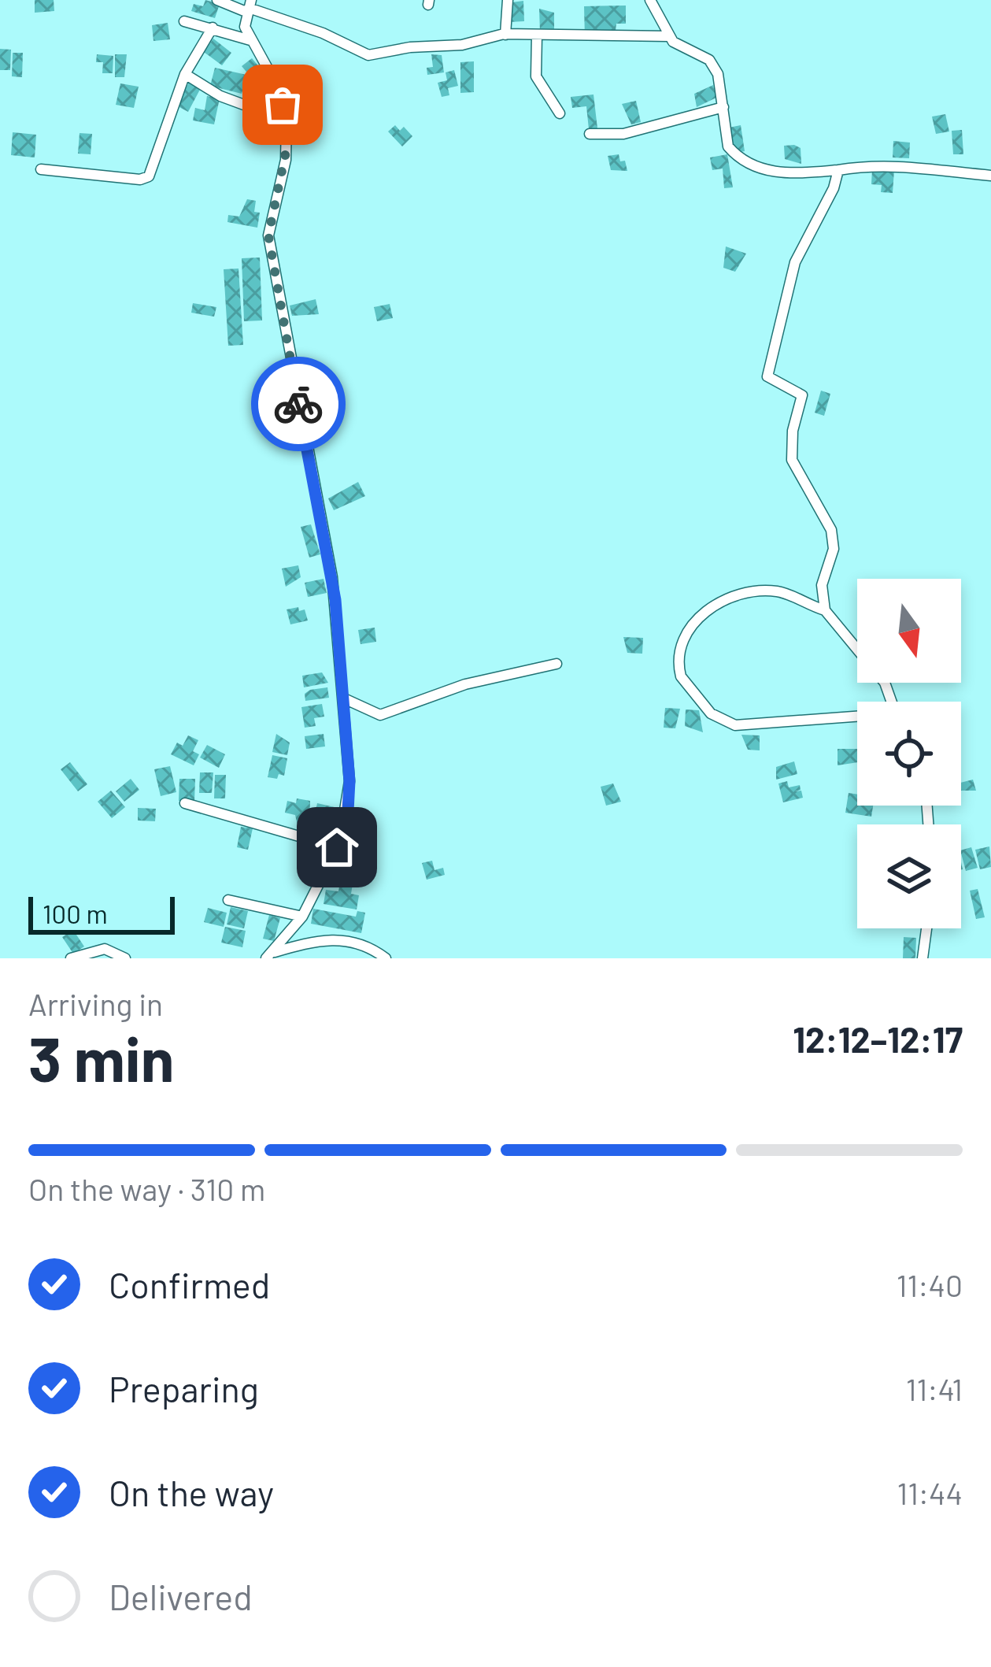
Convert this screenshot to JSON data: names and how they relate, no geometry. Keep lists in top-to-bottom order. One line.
{"scale_bar":"100 m","north":"bottom","page":{"scale":"100 m","heading":["3 min","Arriving in","12:12–12:17"],"bar":"On the way · 310 m","list":[["Confirmed","11:40"],["Preparing","11:41"],["On the way","11:44"],"Delivered"]}}
